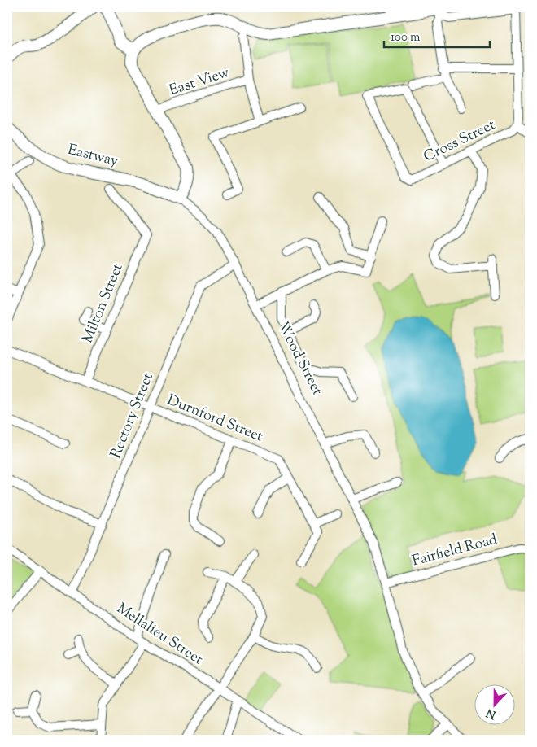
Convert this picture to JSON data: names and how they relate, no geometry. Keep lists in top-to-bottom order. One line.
{"streets":{"street":["East View","Cross Street","Eastway","Milton Street","Wood Street","Rectory Street","Durnford Street","Fairfield Road","Mellalieu Street"]},"crossings":[["Eastway","Wood Street"],["Milton Street","Durnford Street"],["Wood Street","Rectory Street"],["Wood Street","Fairfield Road"],["Rectory Street","Durnford Street"],["Rectory Street","Mellalieu Street"]],"scale_bar":"100 m","north":"bottom"}
